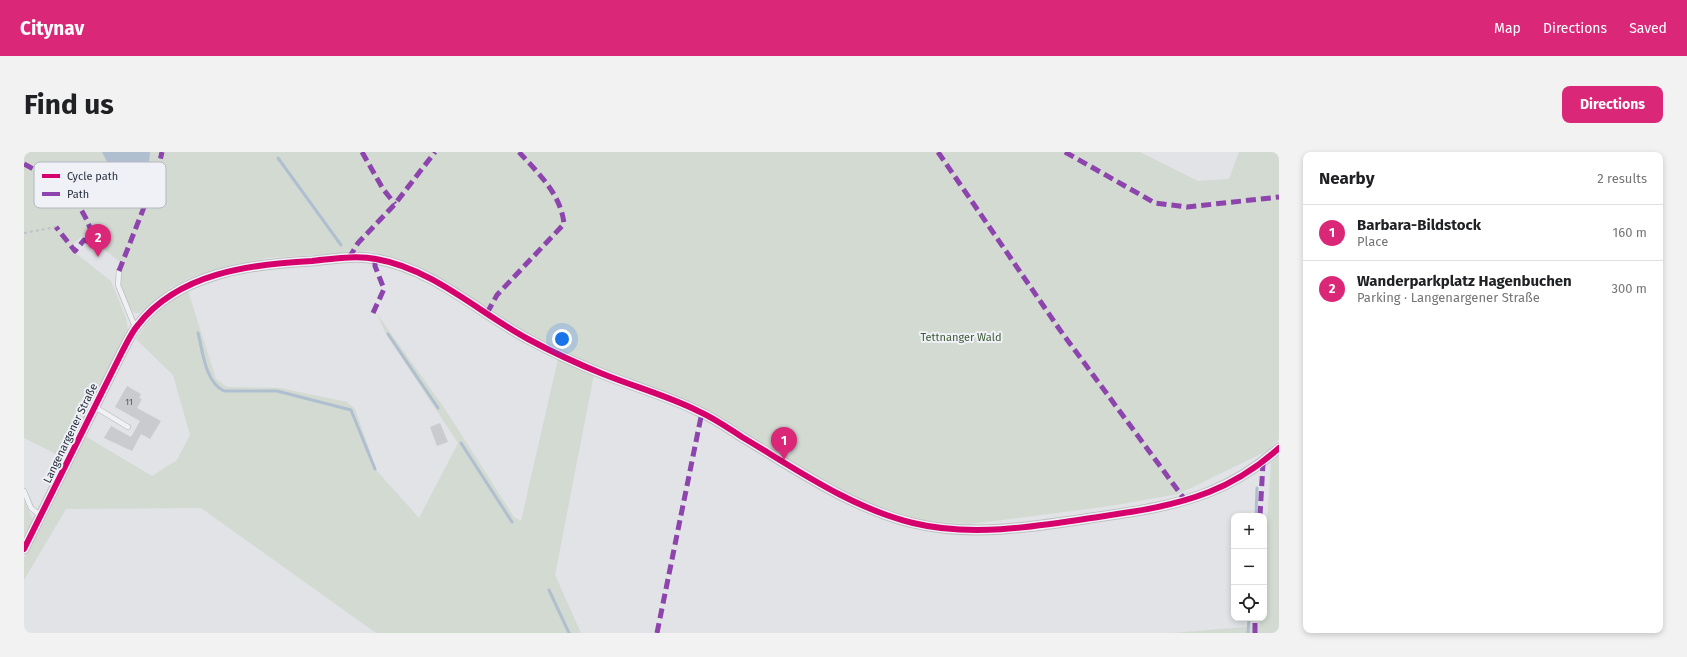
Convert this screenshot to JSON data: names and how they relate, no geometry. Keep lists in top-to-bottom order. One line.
{"streets":{"street":["Langenargener Straße"]},"parks":["Tettnanger Wald"],"house_numbers":["11"],"legend":["Cycle path","Path"],"page":{"header":"Citynav","nav":["Map","Directions","Saved"],"buttons":"Directions","title":"Find us","heading":["Nearby","2 results"],"list":[{"mark":"1","name":"Barbara-Bildstock","note":"Place","value":"160 m"},{"mark":"2","name":"Wanderparkplatz Hagenbuchen","note":"Parking · Langenargener Straße","value":"300 m"}],"pins":["2","1"],"map_buttons":["+","−"]}}
